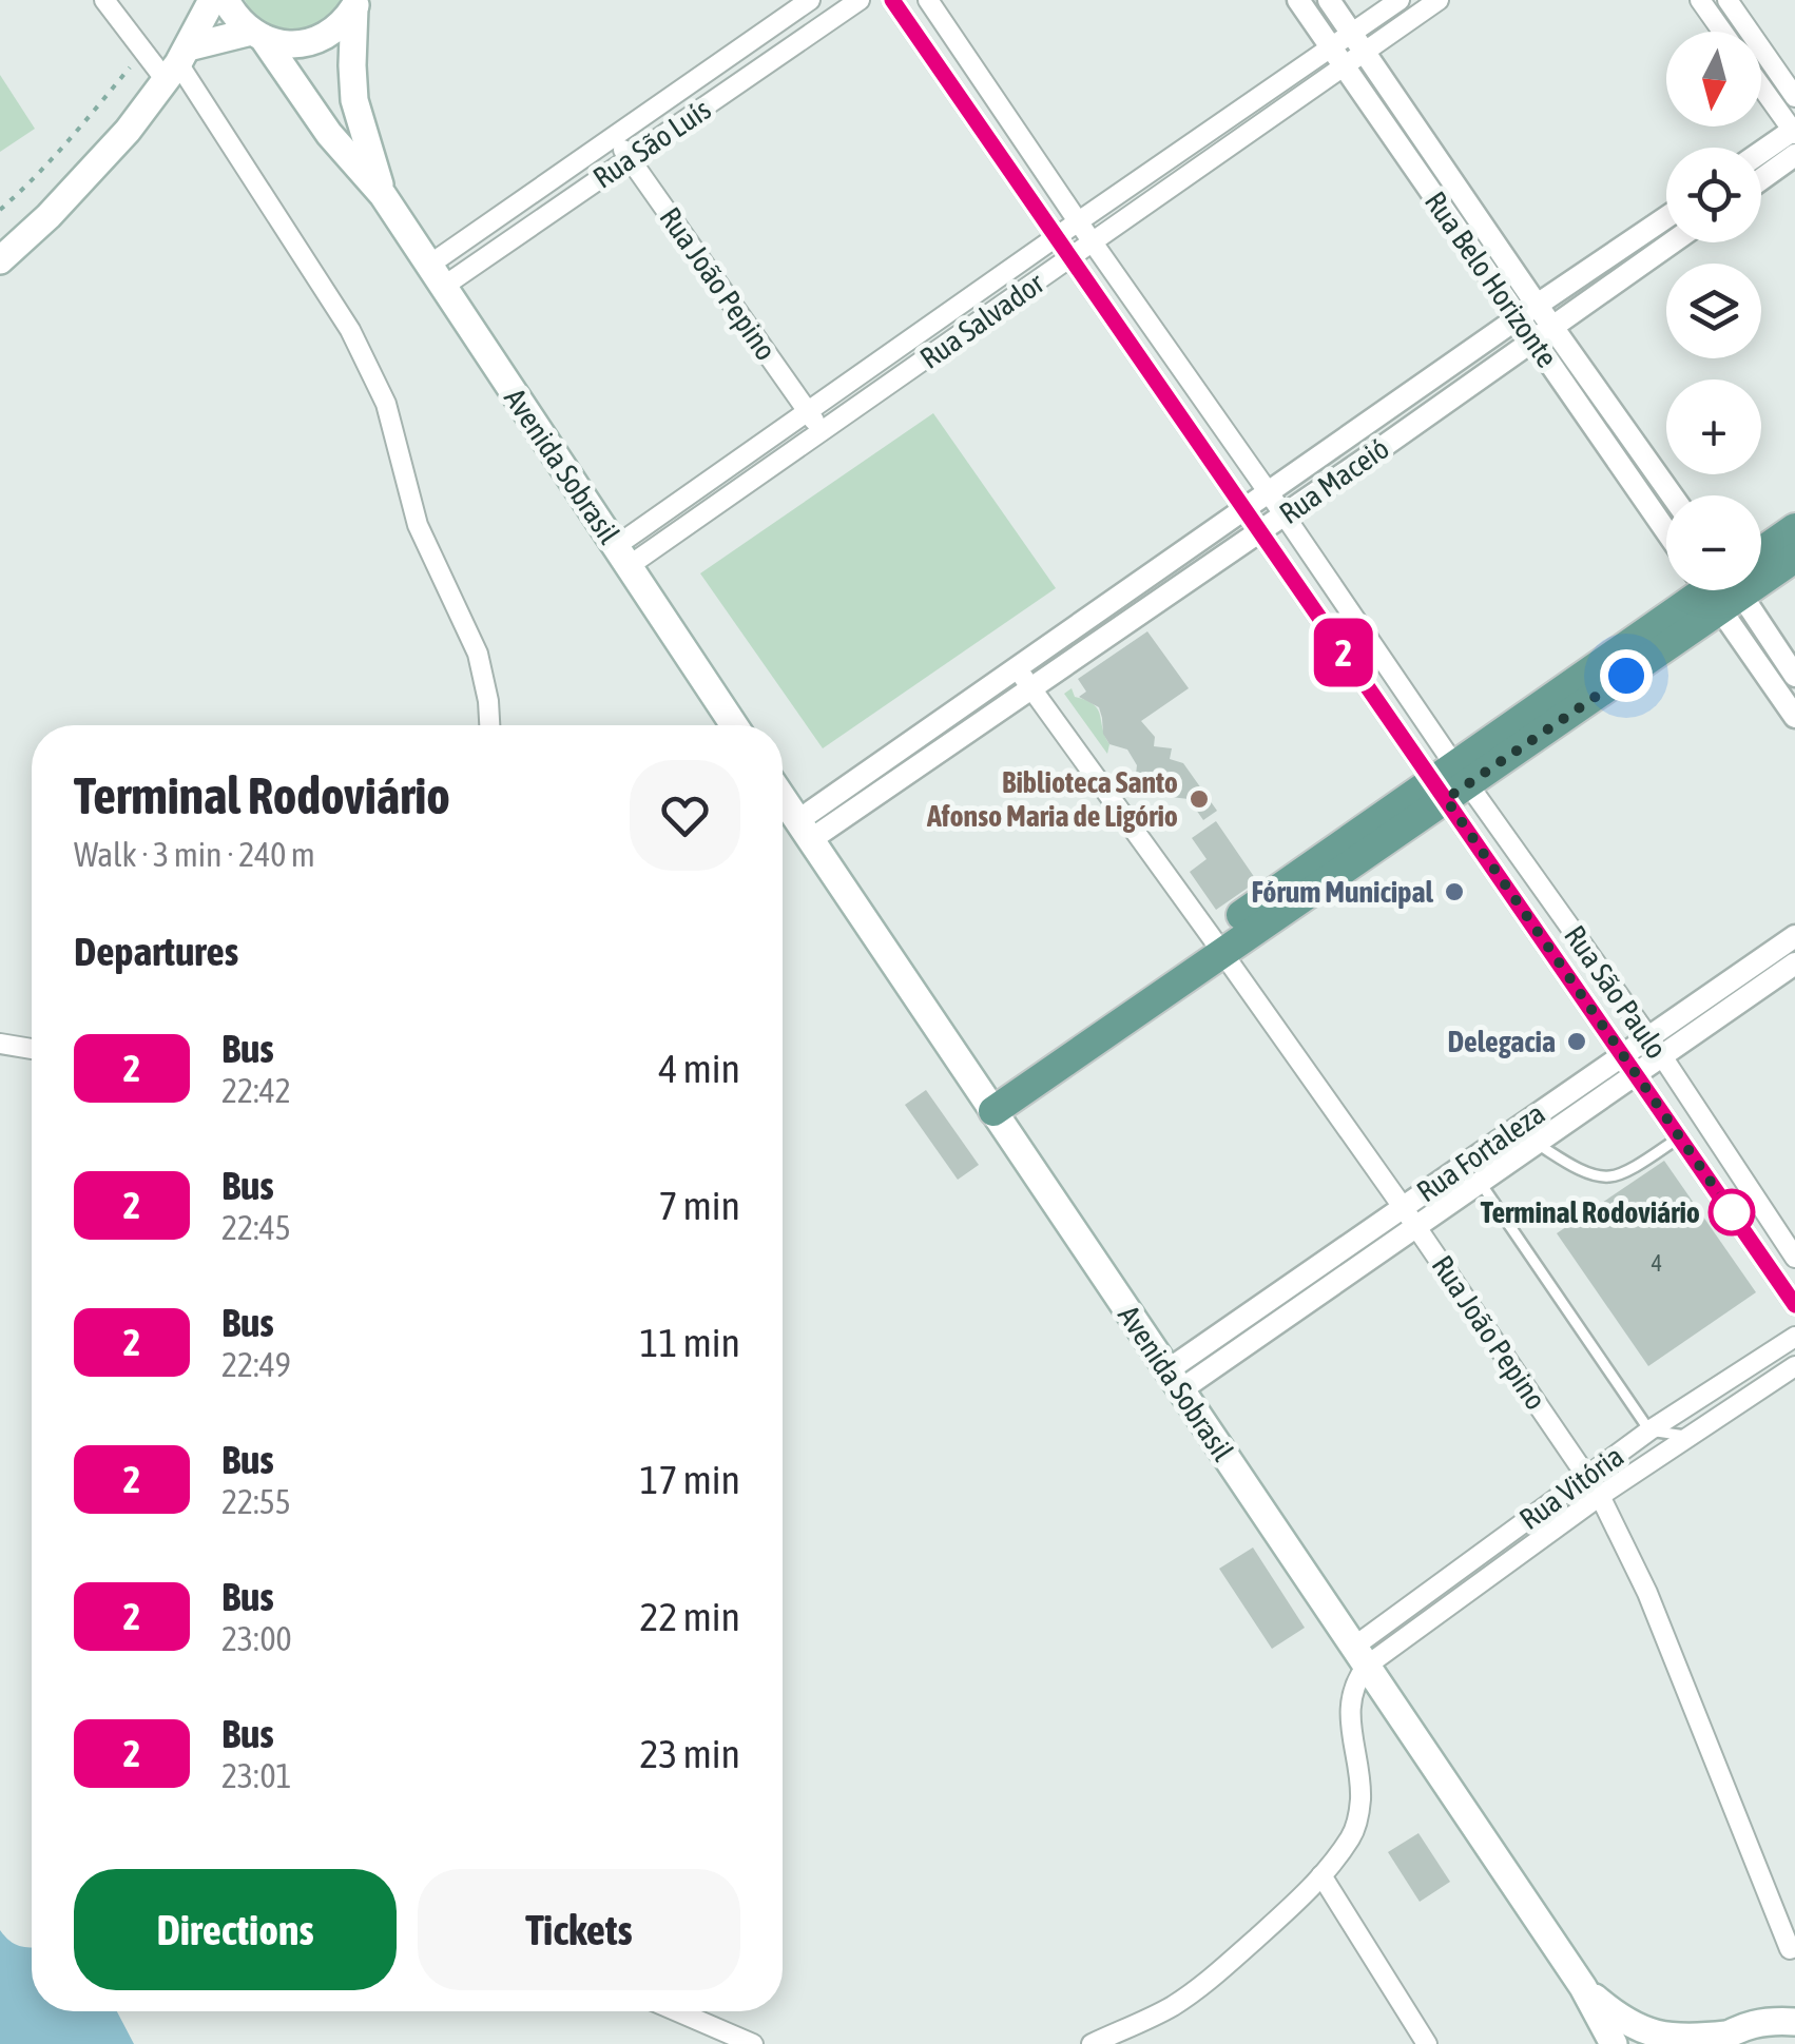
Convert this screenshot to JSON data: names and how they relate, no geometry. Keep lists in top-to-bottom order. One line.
{"streets":{"main road":["Avenida Sobrasil"],"street":["Rua São Luís","Rua Belo Horizonte","Rua João Pepino","Rua Salvador","Rua Maceió","Rua São Paulo","Rua Fortaleza","Rua Vitória"]},"crossings":[["Rua São Luís","Rua João Pepino"],["Rua São Luís","Avenida Sobrasil"],["Rua Belo Horizonte","Rua Salvador"],["Rua Belo Horizonte","Rua Maceió"],["Rua João Pepino","Rua Salvador"],["Rua João Pepino","Rua Maceió"],["Rua João Pepino","Rua Fortaleza"],["Rua João Pepino","Rua Vitória"],["Rua Salvador","Avenida Sobrasil"],["Rua Salvador","Rua São Paulo"],["Avenida Sobrasil","Rua Maceió"],["Avenida Sobrasil","Rua Fortaleza"],["Avenida Sobrasil","Rua Vitória"],["Rua Maceió","Rua São Paulo"],["Rua São Paulo","Rua Fortaleza"]],"places":["Biblioteca Santo Afonso Maria de Ligório","Fórum Municipal","Delegacia","Terminal Rodoviário"],"lines":["bus line 2"],"house_numbers":["4"],"north":"bottom","page":{"on_map":"2","map_buttons":["+","−"],"heading":[["Terminal Rodoviário","Walk · 3 min · 240 m"],"Departures"],"list":[{"mark":"2","name":"Bus","note":"22:42","value":"4 min"},{"mark":"2","name":"Bus","note":"22:45","value":"7 min"},{"mark":"2","name":"Bus","note":"22:49","value":"11 min"},{"mark":"2","name":"Bus","note":"22:55","value":"17 min"},{"mark":"2","name":"Bus","note":"23:00","value":"22 min"},{"mark":"2","name":"Bus","note":"23:01","value":"23 min"}],"buttons":["Directions","Tickets"]}}
